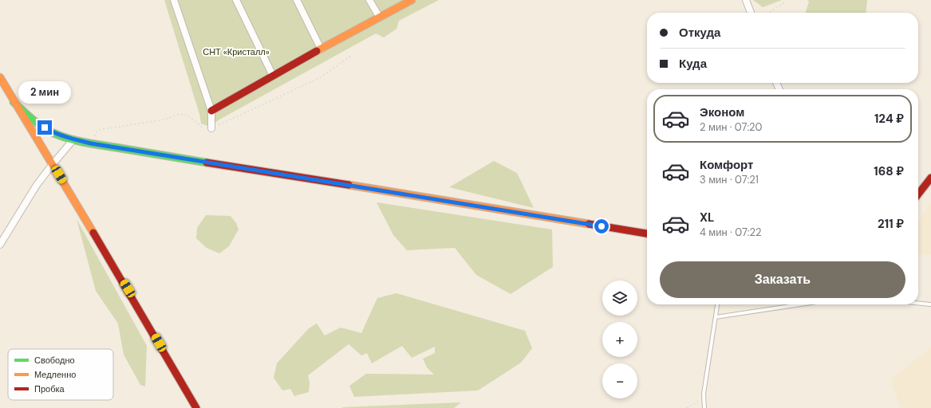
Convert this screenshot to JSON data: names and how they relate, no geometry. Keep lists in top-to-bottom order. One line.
{"parks":["СНТ «Кристалл»"],"legend":["Свободно","Медленно","Пробка"],"page":{"banner":["Откуда","Куда"],"bubble":"2 мин","list":[{"name":"Эконом","note":"2 мин · 07:20","value":"124 ₽"},{"name":"Комфорт","note":"3 мин · 07:21","value":"168 ₽"},{"name":"XL","note":"4 мин · 07:22","value":"211 ₽"}],"buttons":"Заказать","map_buttons":["+","−"]}}
